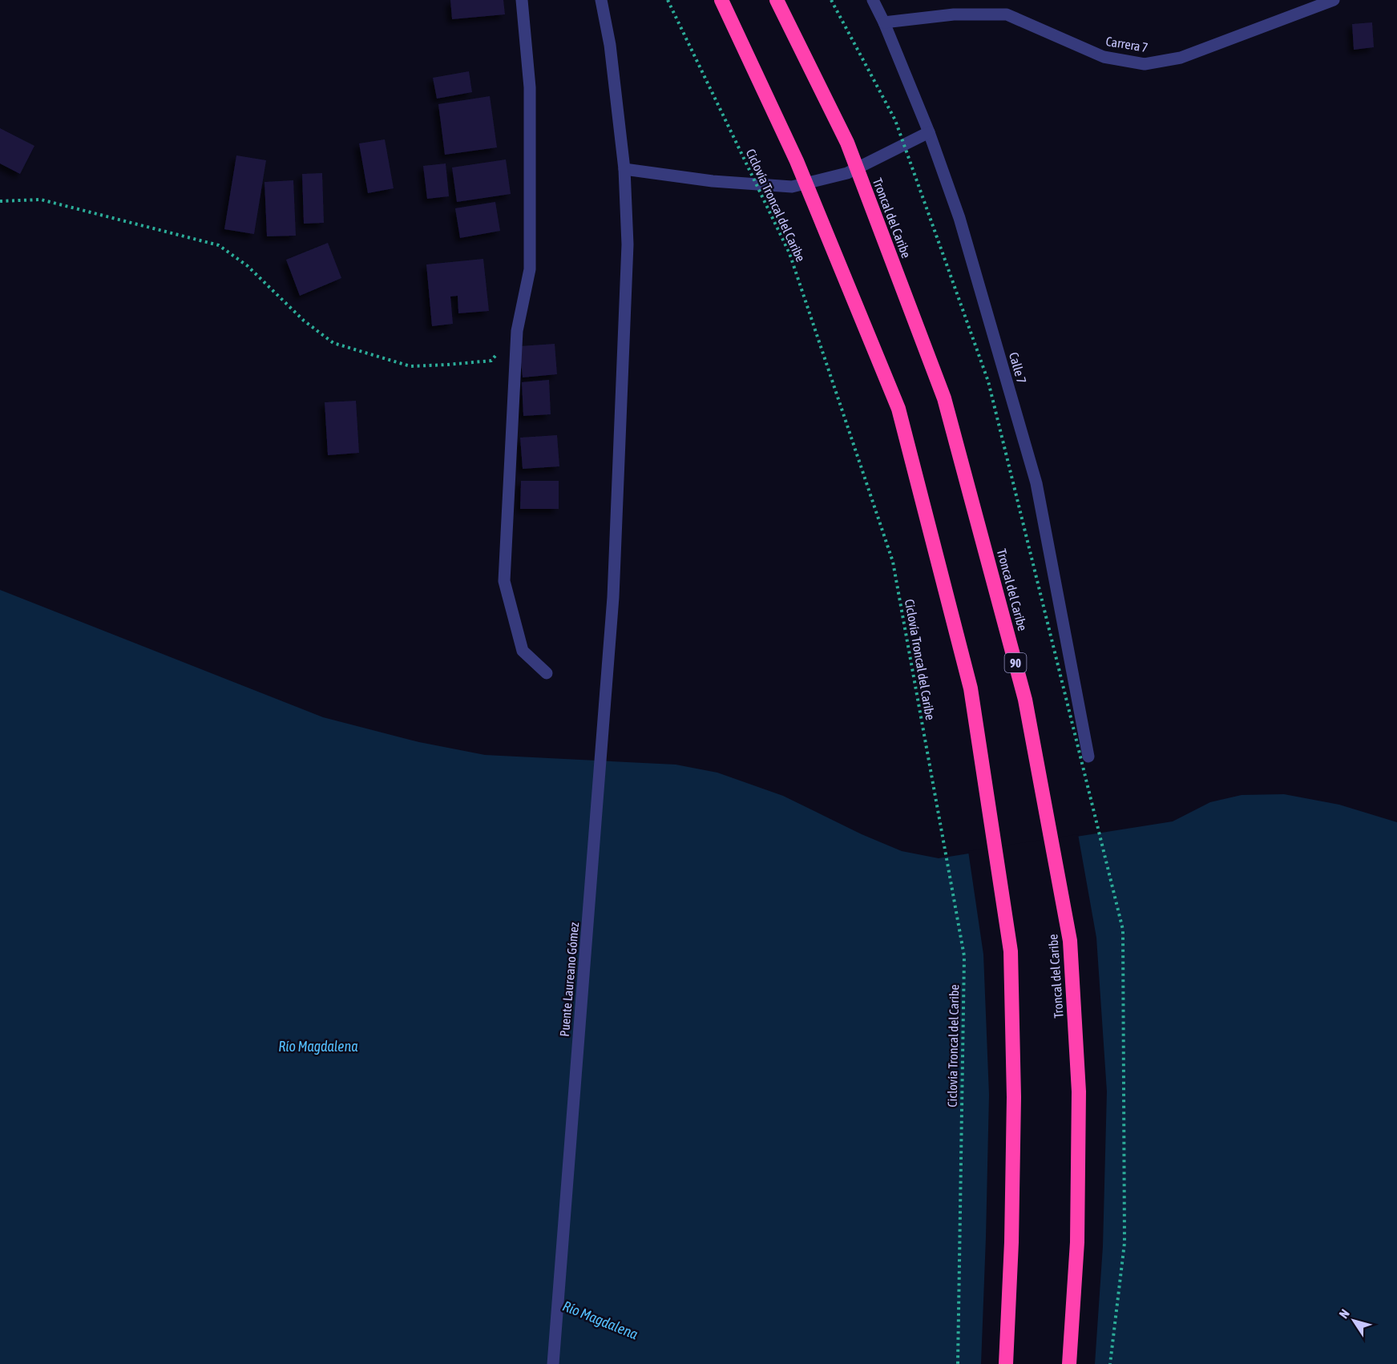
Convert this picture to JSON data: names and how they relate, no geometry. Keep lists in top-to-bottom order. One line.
{"streets":{"highway":["Troncal del Caribe","90"],"street":["Carrera 7","Calle 7","Puente Laureano Gómez"],"path":["Ciclovía Troncal del Caribe"]},"crossings":[["Carrera 7","Calle 7"]],"water":["Río Magdalena"],"north":"top left"}
